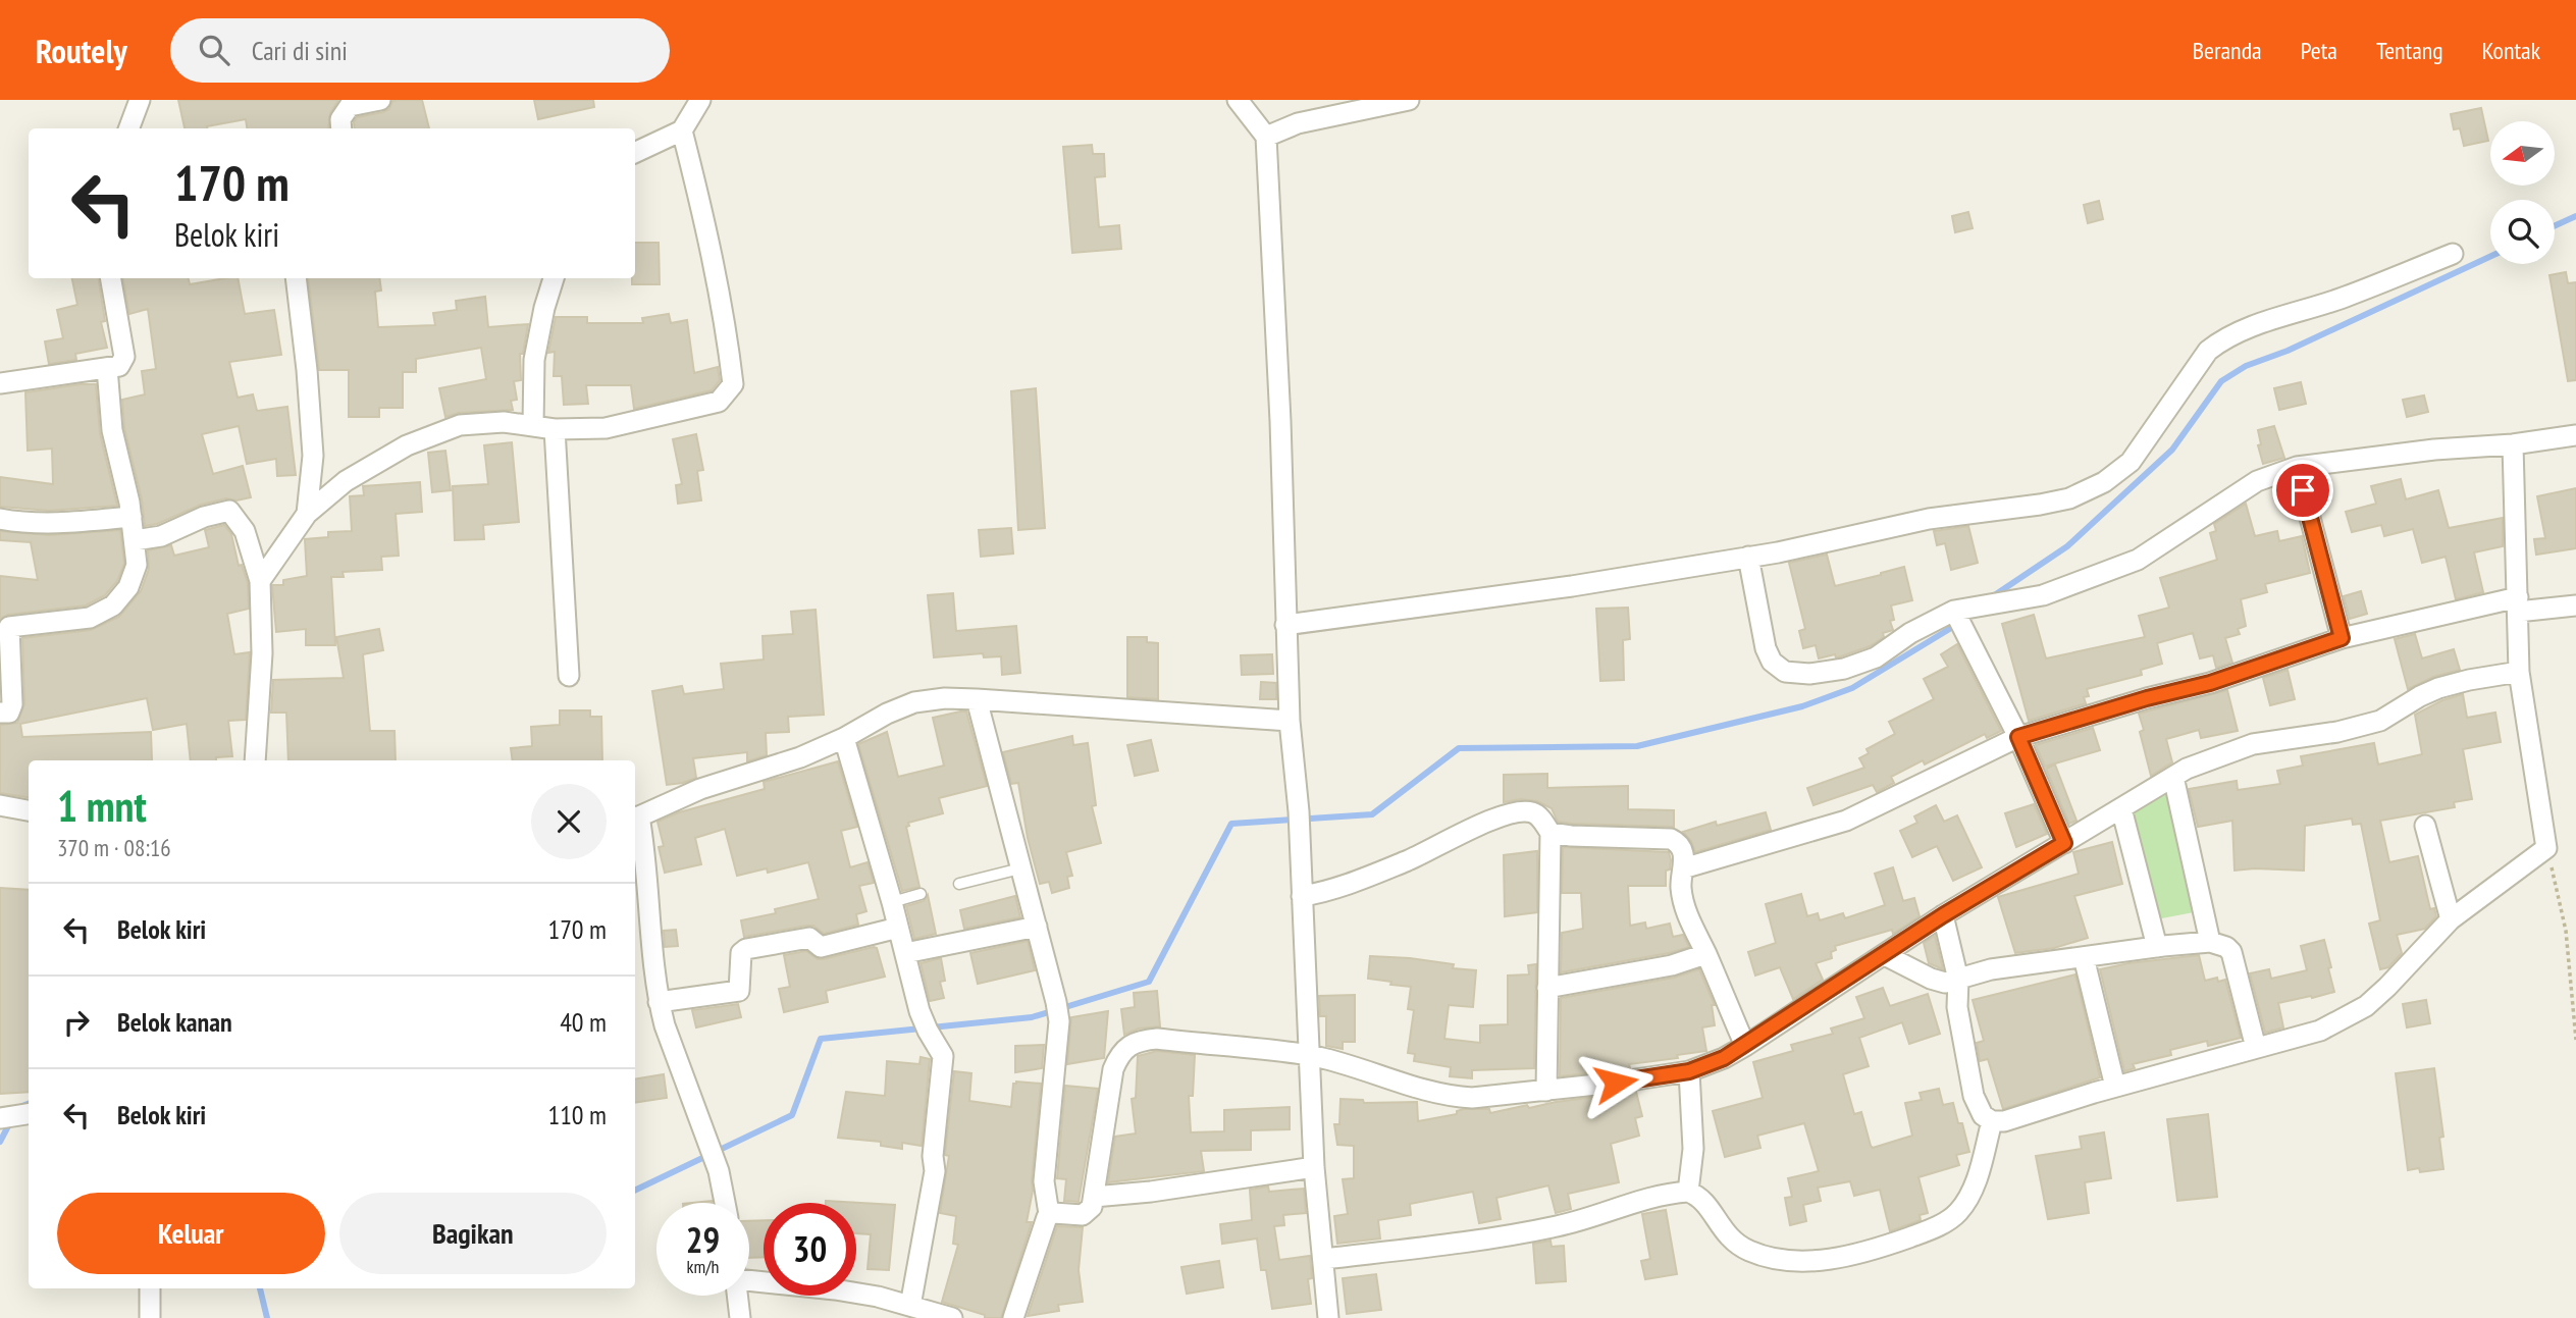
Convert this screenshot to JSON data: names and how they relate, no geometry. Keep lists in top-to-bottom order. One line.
{"north":"left","page":{"header":"Routely","search":"Cari di sini","nav":["Beranda","Peta","Tentang","Kontak"],"turn":["170 m","Belok kiri"],"heading":["1 mnt","370 m · 08:16"],"list":[{"name":"Belok kiri","value":"170 m"},{"name":"Belok kanan","value":"40 m"},{"name":"Belok kiri","value":"110 m"}],"buttons":["Keluar","Bagikan"],"speed":"29 km/h","limit":"30"}}
